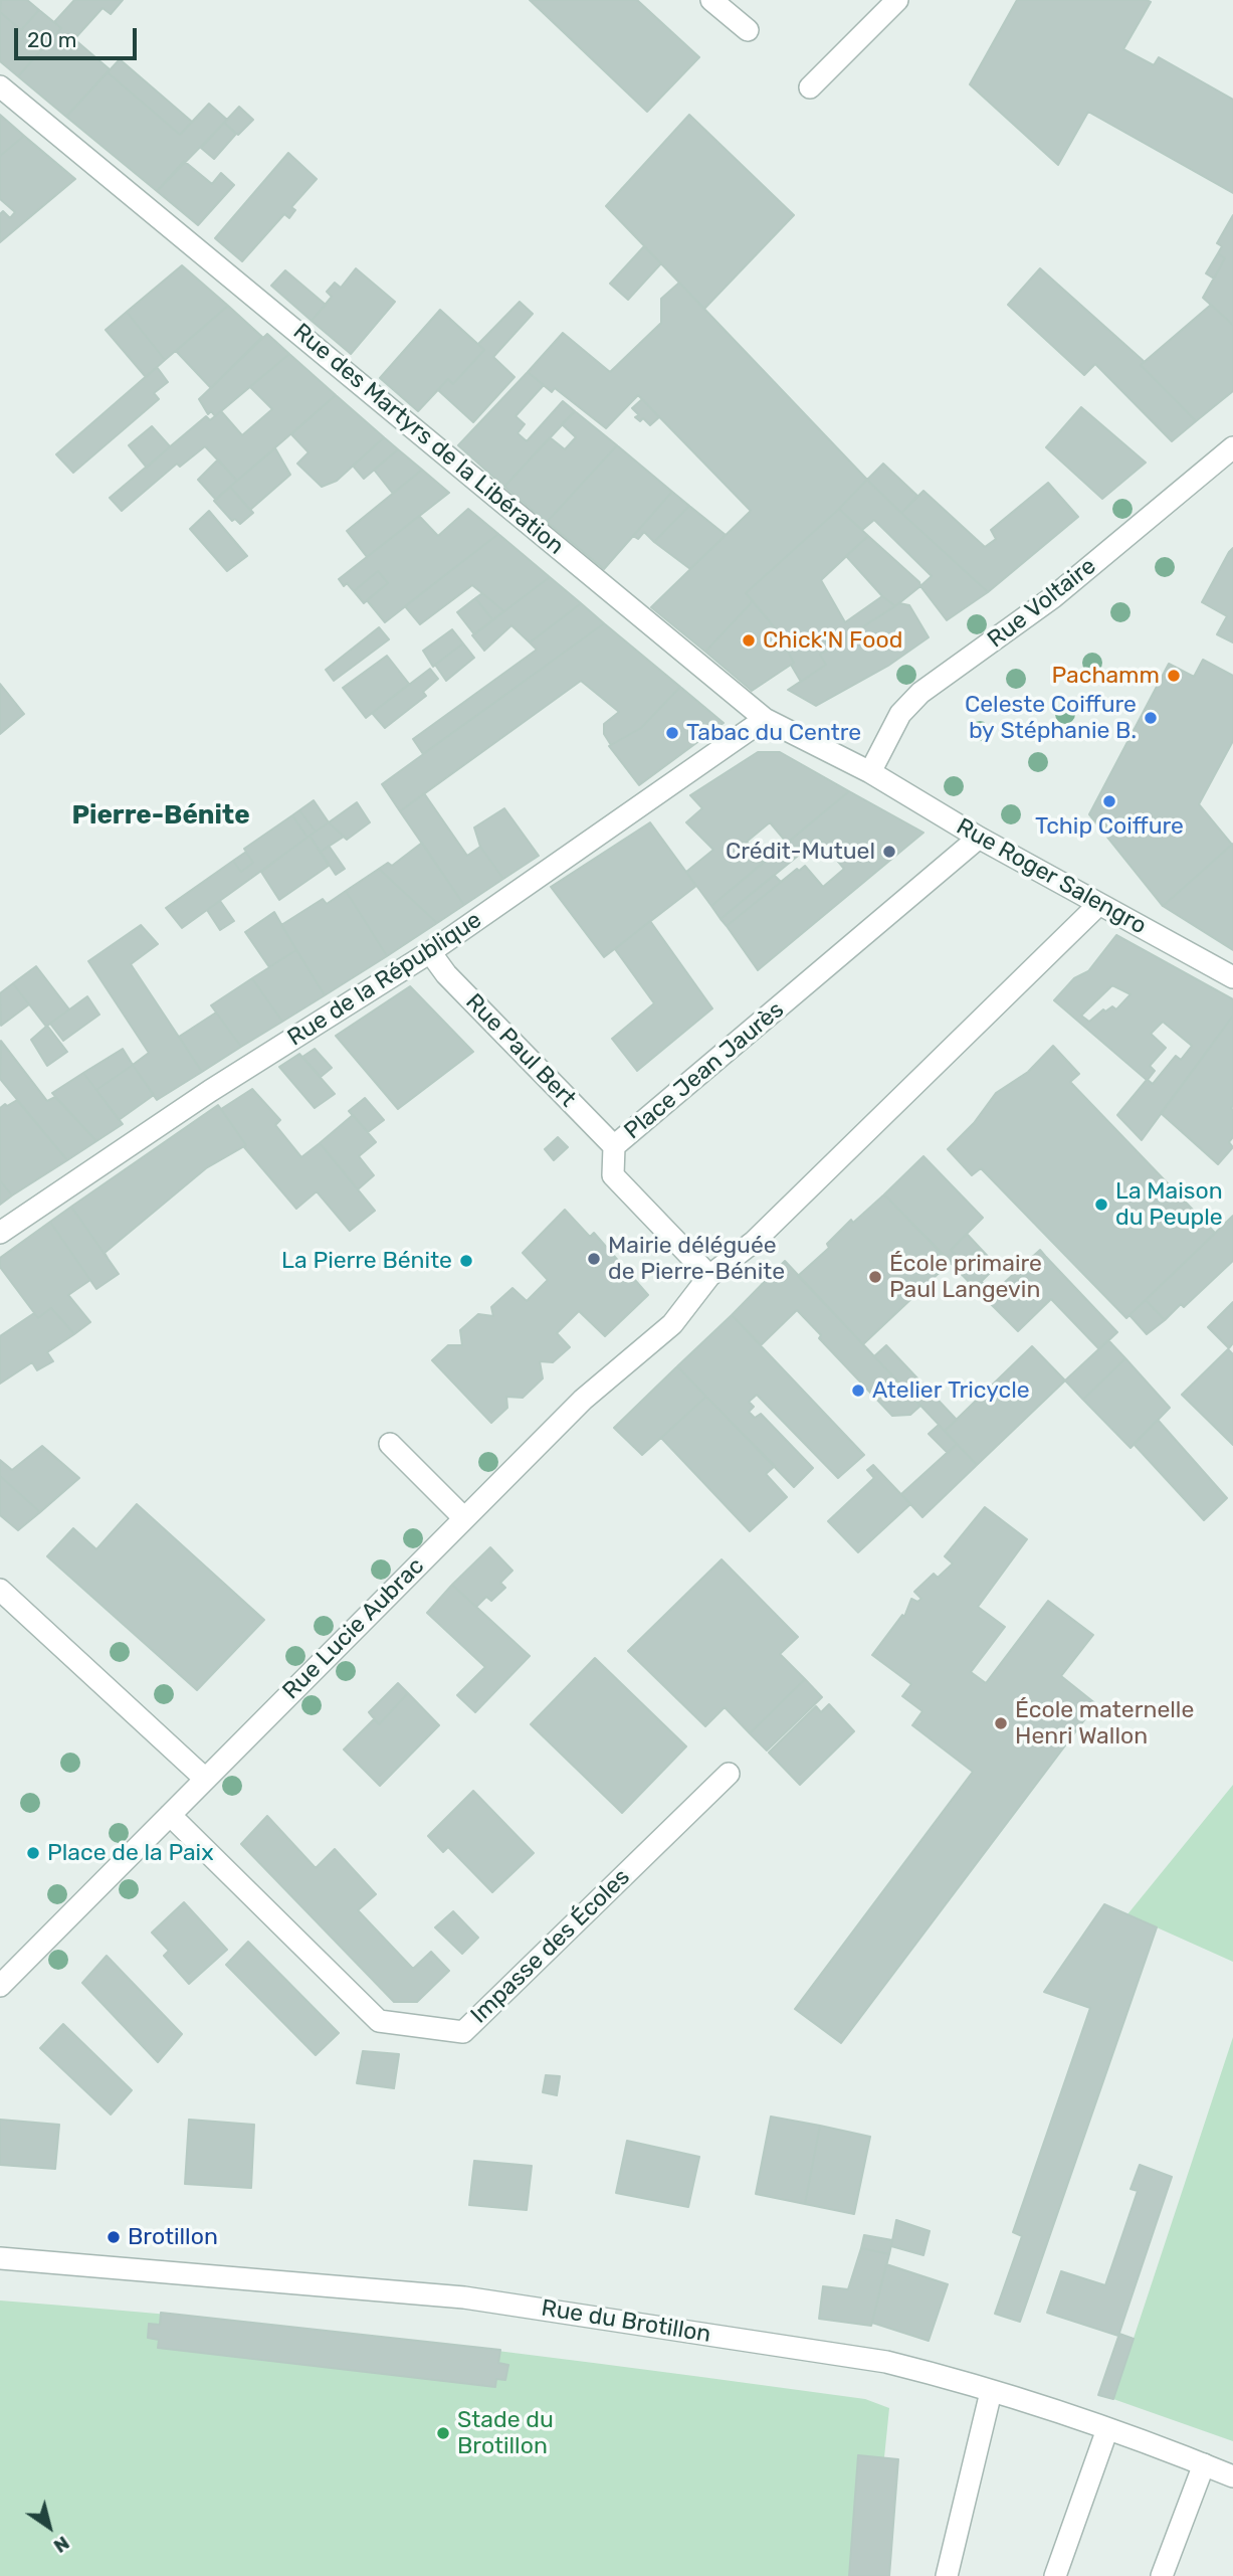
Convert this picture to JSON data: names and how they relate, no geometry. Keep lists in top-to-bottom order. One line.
{"streets":{"street":["Rue des Martyrs de la Libération","Rue Voltaire","Rue Roger Salengro","Rue de la République","Rue Paul Bert","Place Jean Jaurès","Rue Lucie Aubrac","Impasse des Écoles","Rue du Brotillon"]},"crossings":[["Rue des Martyrs de la Libération","Rue Voltaire"],["Rue des Martyrs de la Libération","Rue Roger Salengro"],["Rue des Martyrs de la Libération","Rue de la République"],["Rue Voltaire","Rue Roger Salengro"],["Rue Roger Salengro","Place Jean Jaurès"],["Rue de la République","Rue Paul Bert"],["Rue Paul Bert","Place Jean Jaurès"],["Place Jean Jaurès","Rue Lucie Aubrac"],["Rue Lucie Aubrac","Impasse des Écoles"]],"districts":["Pierre-Bénite"],"places":["Chick'N Food","Pachamm","Celeste Coiffure by Stéphanie B.","Tabac du Centre","Tchip Coiffure","Crédit-Mutuel","La Maison du Peuple","Mairie déléguée de Pierre-Bénite","La Pierre Bénite","École primaire Paul Langevin","Atelier Tricycle","École maternelle Henri Wallon","Place de la Paix","Brotillon","Stade du Brotillon"],"scale_bar":"20 m","north":"bottom right"}
